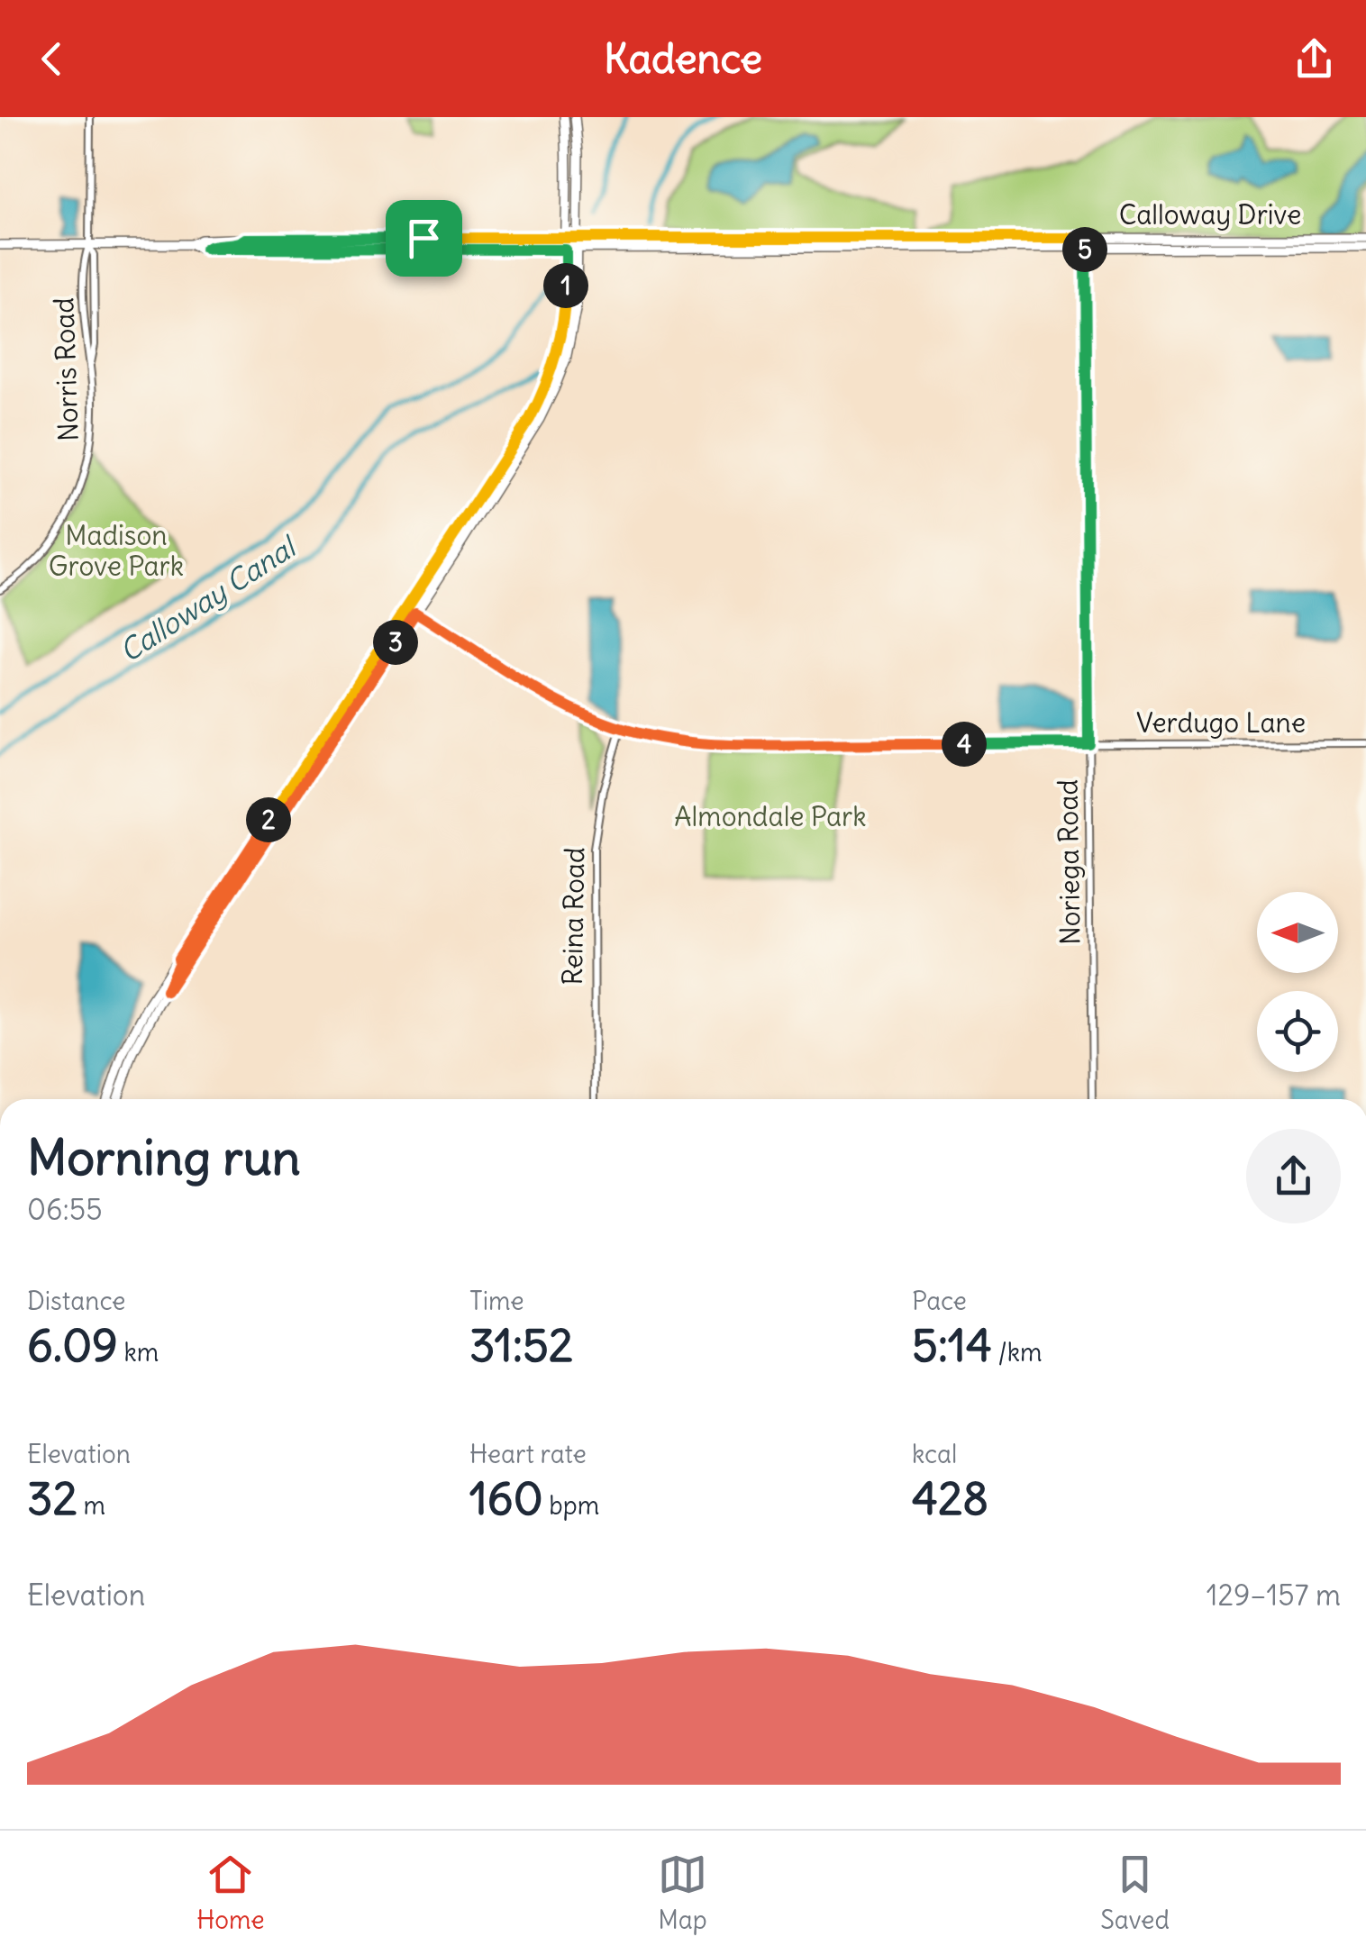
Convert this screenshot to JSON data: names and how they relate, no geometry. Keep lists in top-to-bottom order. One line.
{"streets":{"main road":["Calloway Drive"],"street":["Norris Road","Verdugo Lane","Noriega Road","Reina Road"]},"crossings":[["Calloway Drive","Norris Road"],["Calloway Drive","Noriega Road"],["Verdugo Lane","Noriega Road"],["Verdugo Lane","Reina Road"]],"water":["Calloway Canal"],"parks":["Madison Grove Park","Almondale Park"],"north":"left","page":{"header":"Kadence","pins":["5","1","3","4","2"],"heading":["Morning run","06:55"],"stats":[["Distance","6.09 km"],["Time","31:52"],["Pace","5:14 /km"],["Elevation","32 m"],["Heart rate","160 bpm"],["kcal","428"]],"chart":["Elevation","129–157 m"],"tabs":["Home","Map","Saved"]}}
